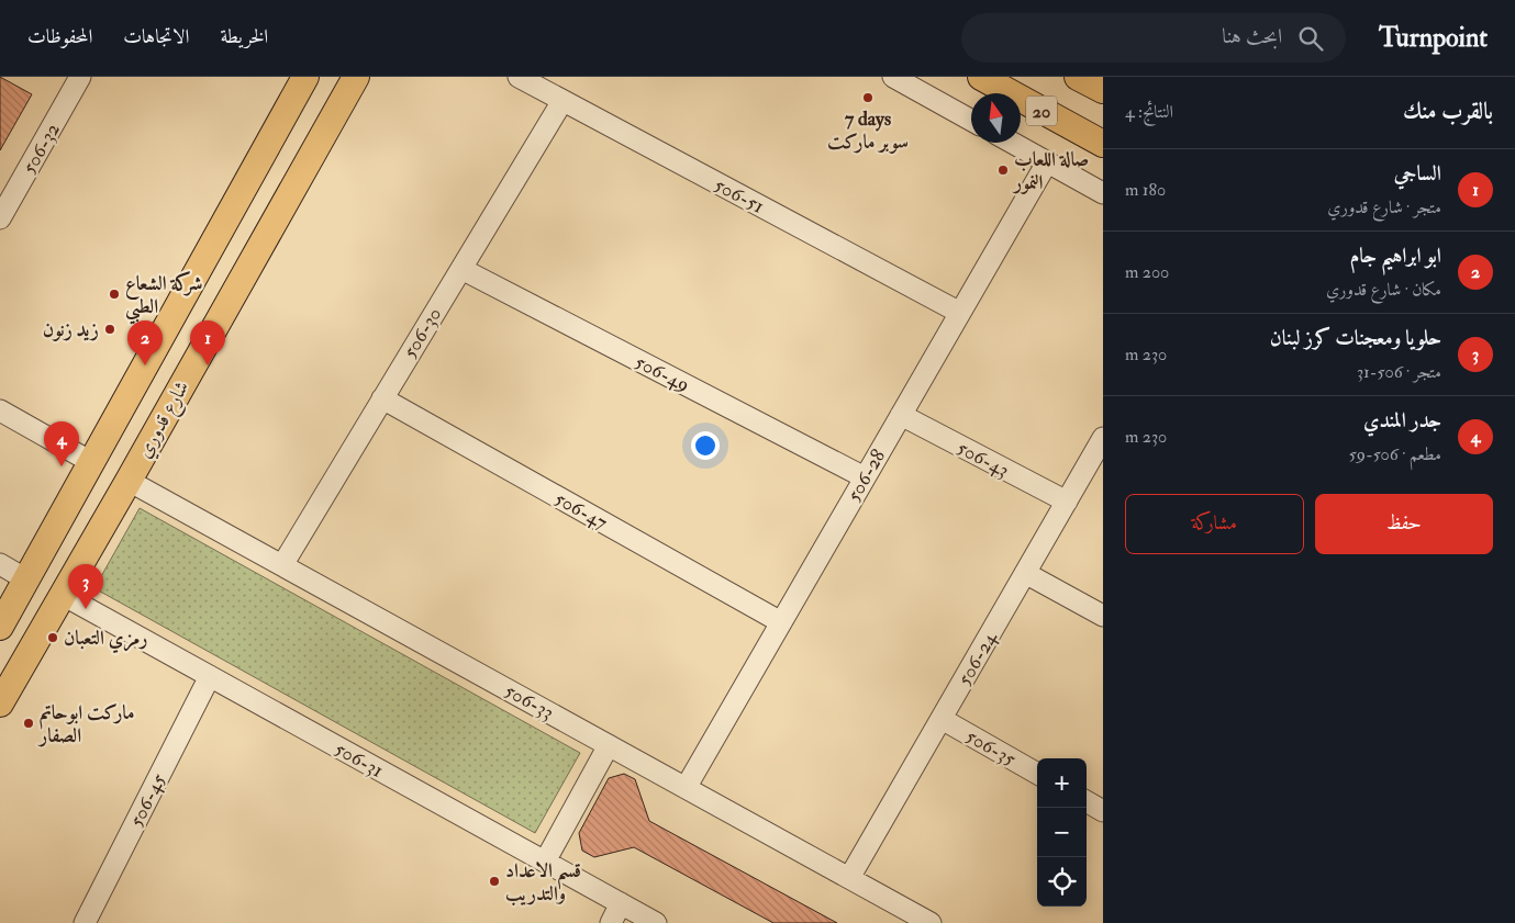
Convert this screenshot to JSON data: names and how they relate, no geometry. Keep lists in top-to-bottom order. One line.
{"streets":{"main road":["20","شارع قدوري"],"street":["506-32","506-51","506-30","506-49","506-43","506-28","506-47","506-24","506-33","506-35","506-31","506-45"]},"crossings":[["506-51","506-30"],["506-51","506-28"],["506-30","506-49"],["506-30","506-47"],["506-30","506-33"],["506-49","506-28"],["شارع قدوري","506-33"],["شارع قدوري","506-31"],["506-43","506-28"],["506-43","506-24"],["506-28","506-47"],["506-28","506-33"],["506-24","506-33"],["506-24","506-35"],["506-31","506-45"]],"places":["7 days سوبر ماركت","صالة اللعاب النمور","شركة الشعاع الطبي","زيد زنون","رمزي التعبان","ماركت ابوحاتم الصفار","قسم الاعداد والتدريب"],"north":"top","page":{"header":"Turnpoint","search":"ابحث هنا","nav":["الخريطة","الاتجاهات","المحفوظات"],"heading":["بالقرب منك","النتائج: 4"],"list":[{"mark":"1","name":"الساجي","note":"متجر · شارع قدوري","value":"180 m"},{"mark":"2","name":"ابو ابراهيم جام","note":"مكان · شارع قدوري","value":"200 m"},{"mark":"3","name":"حلويا ومعجنات كرز لبنان","note":"متجر · 506-31","value":"230 m"},{"mark":"4","name":"جدر المندي","note":"مطعم · 506-59","value":"230 m"}],"pins":["1","2","4","3"],"buttons":["حفظ","مشاركة"],"map_buttons":["+","−"]}}
